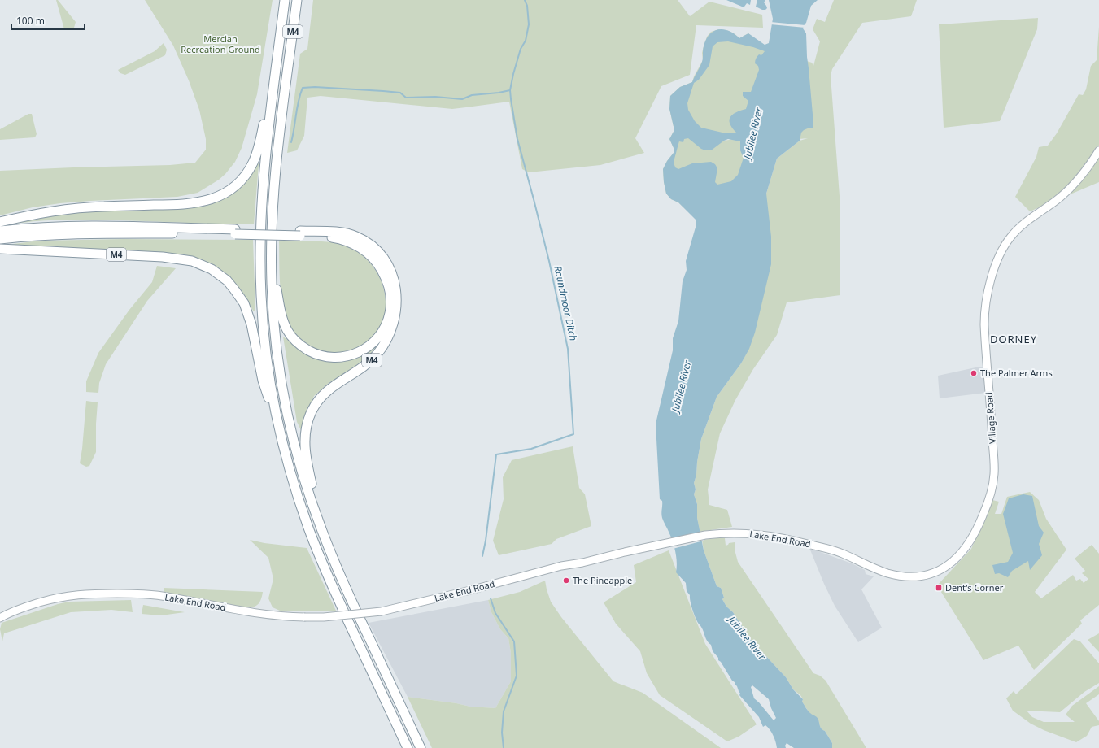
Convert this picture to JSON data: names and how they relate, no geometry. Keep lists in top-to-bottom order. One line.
{"streets":{"highway":["M4"],"main road":["Village Road","Lake End Road"]},"crossings":[["Village Road","Lake End Road"]],"districts":["DORNEY"],"water":["Jubilee River","Roundmoor Ditch"],"parks":["Mercian Recreation Ground"],"places":{"other":["The Palmer Arms","The Pineapple"],"transit":["Dent's Corner"]},"scale_bar":"100 m"}
